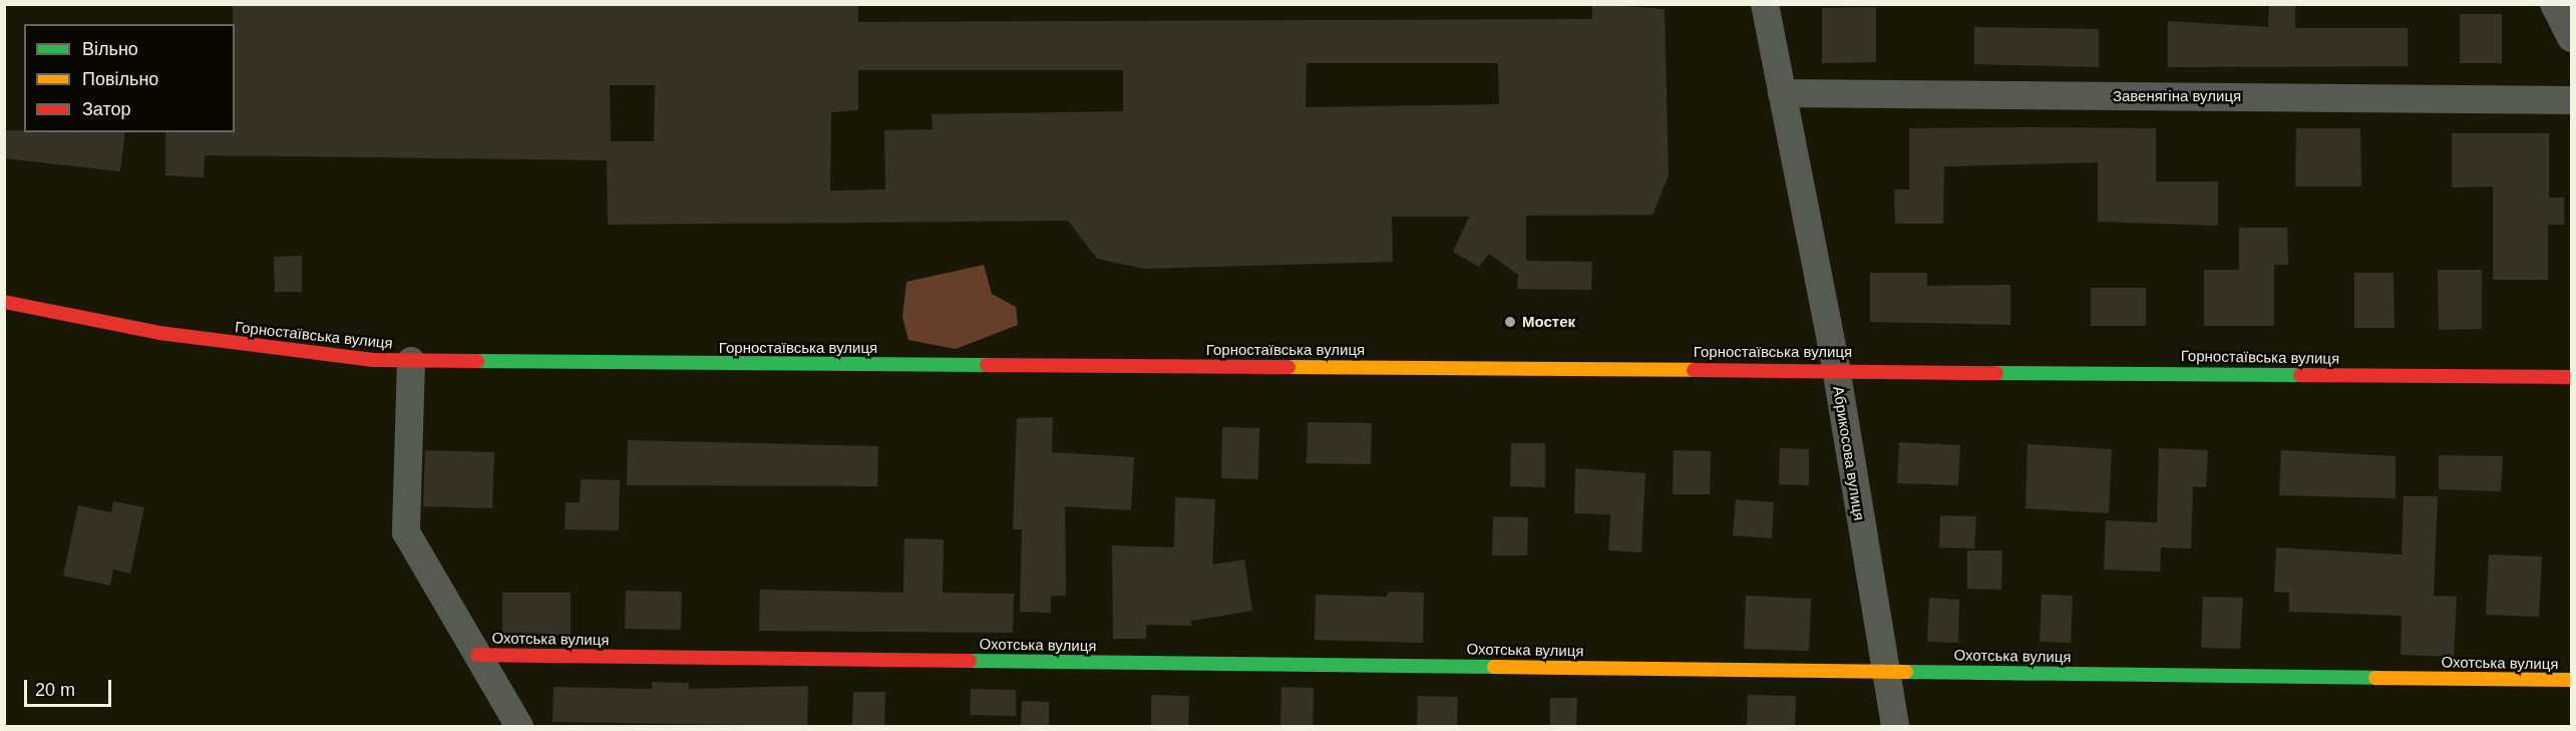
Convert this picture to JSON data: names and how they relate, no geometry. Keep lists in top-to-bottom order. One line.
{"streets":{"main road":["Горностаївська вулиця","Охотська вулиця"],"street":["Завенягіна вулиця","Абрикосова вулиця"]},"crossings":[["Завенягіна вулиця","Абрикосова вулиця"],["Горностаївська вулиця","Абрикосова вулиця"],["Абрикосова вулиця","Охотська вулиця"]],"places":["Мостек"],"legend":["Вільно","Повільно","Затор"],"scale_bar":"20 m"}
